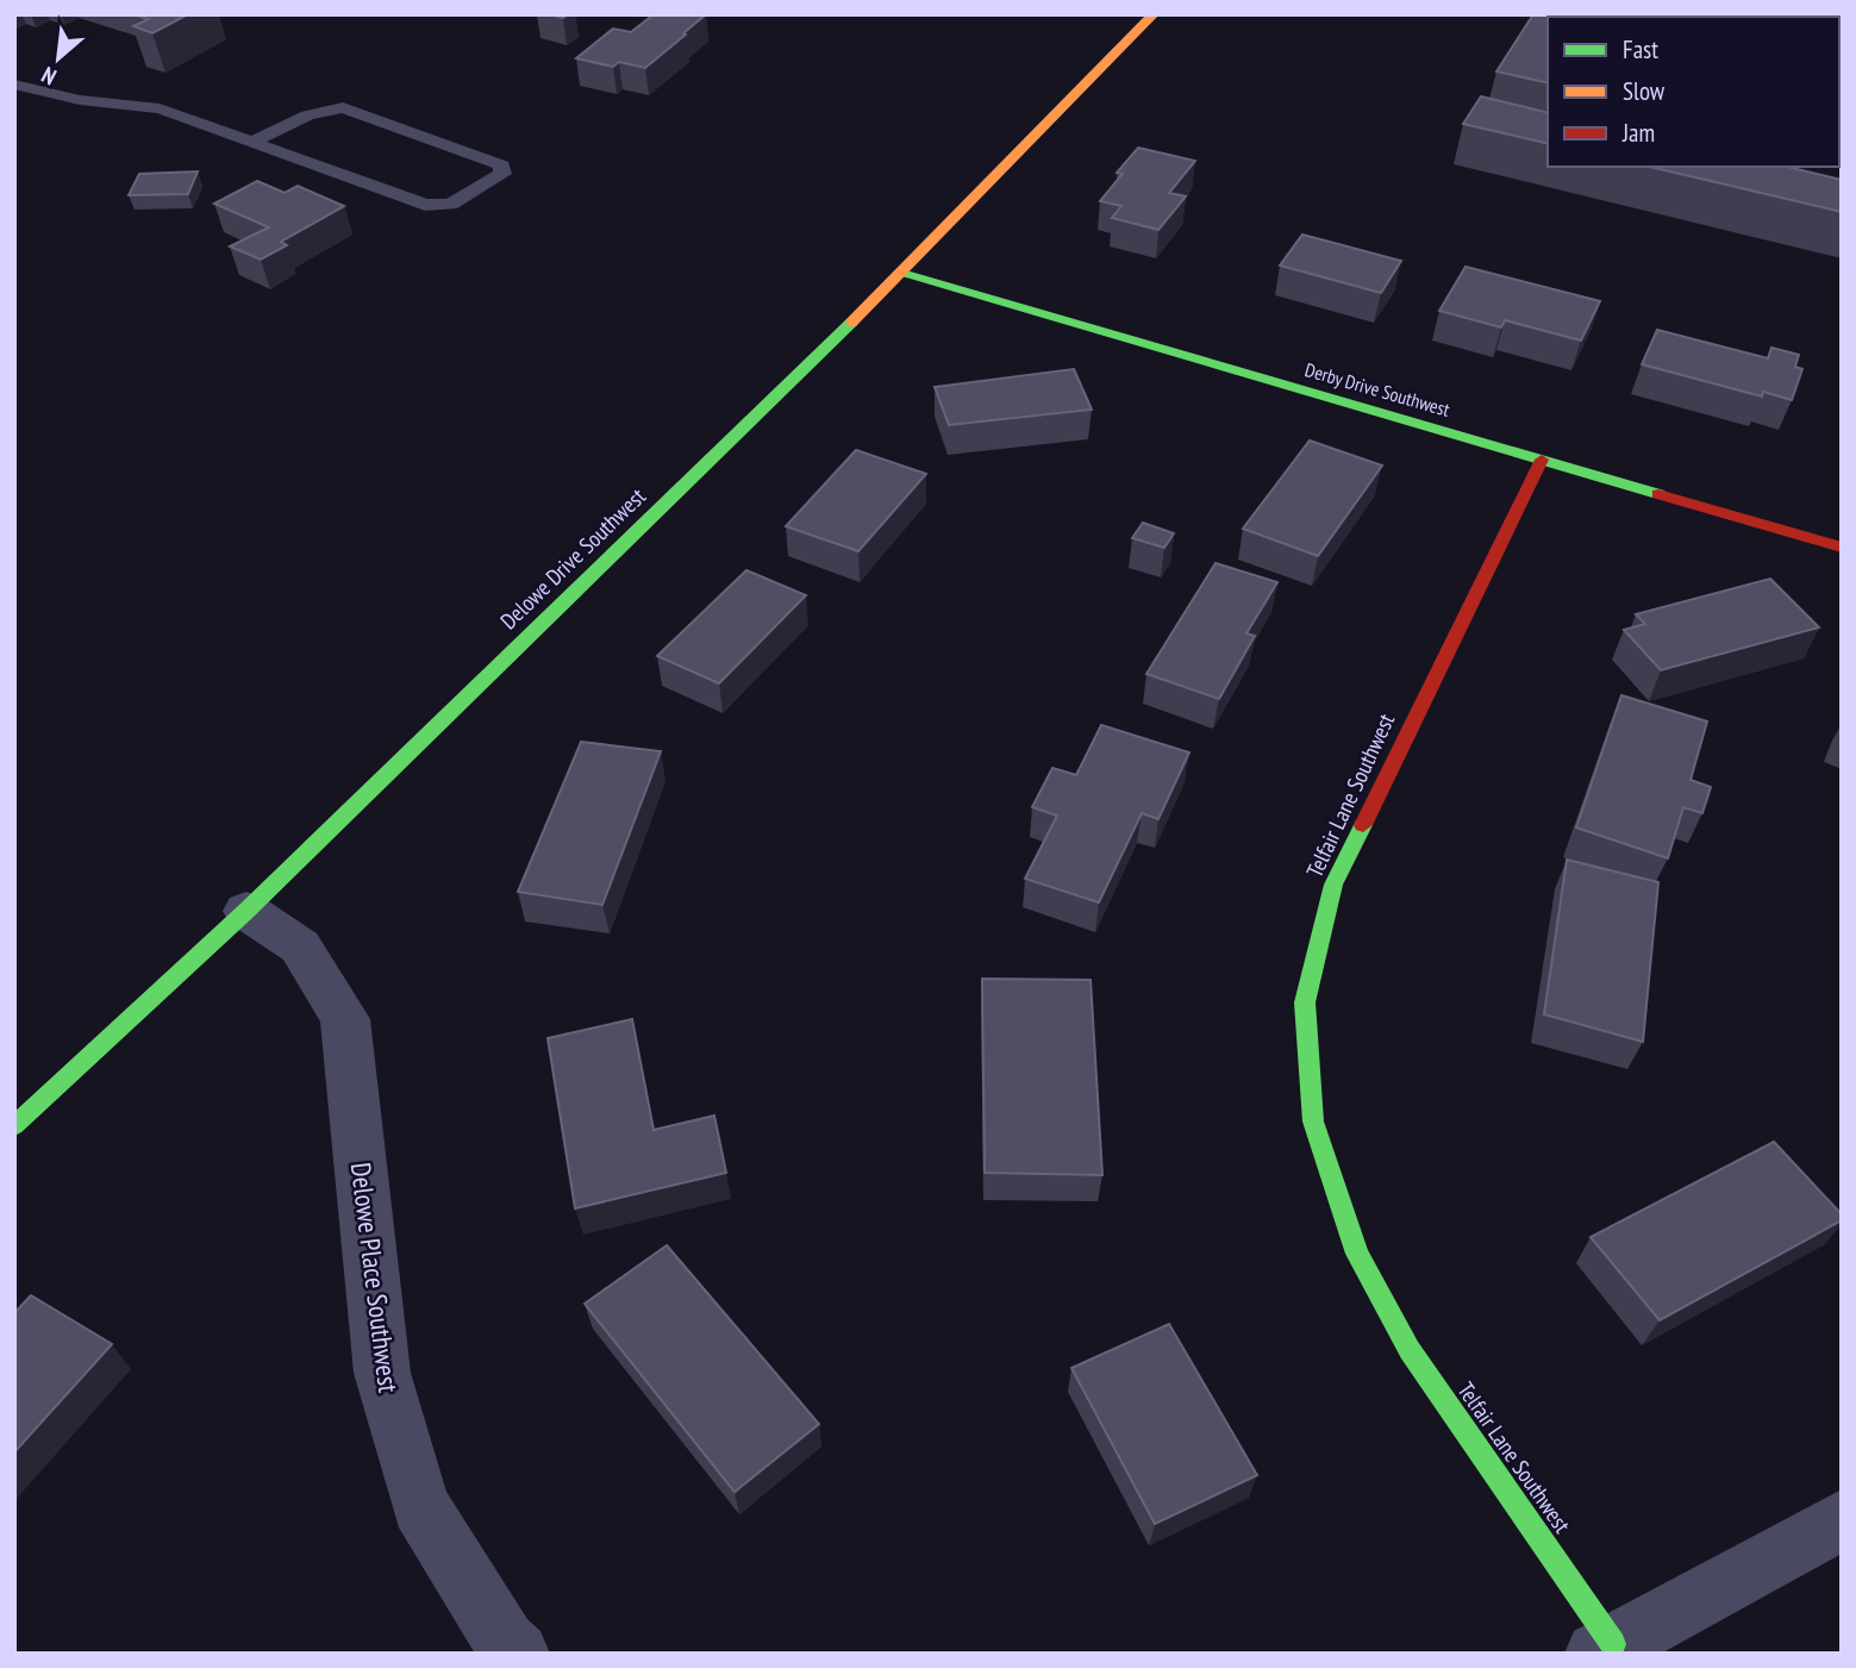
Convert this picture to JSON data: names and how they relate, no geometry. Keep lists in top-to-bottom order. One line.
{"streets":{"street":["Derby Drive Southwest","Delowe Drive Southwest","Telfair Lane Southwest","Delowe Place Southwest"]},"crossings":[["Derby Drive Southwest","Delowe Drive Southwest"],["Derby Drive Southwest","Telfair Lane Southwest"],["Delowe Drive Southwest","Delowe Place Southwest"]],"legend":["Fast","Slow","Jam"],"north":"bottom left"}
